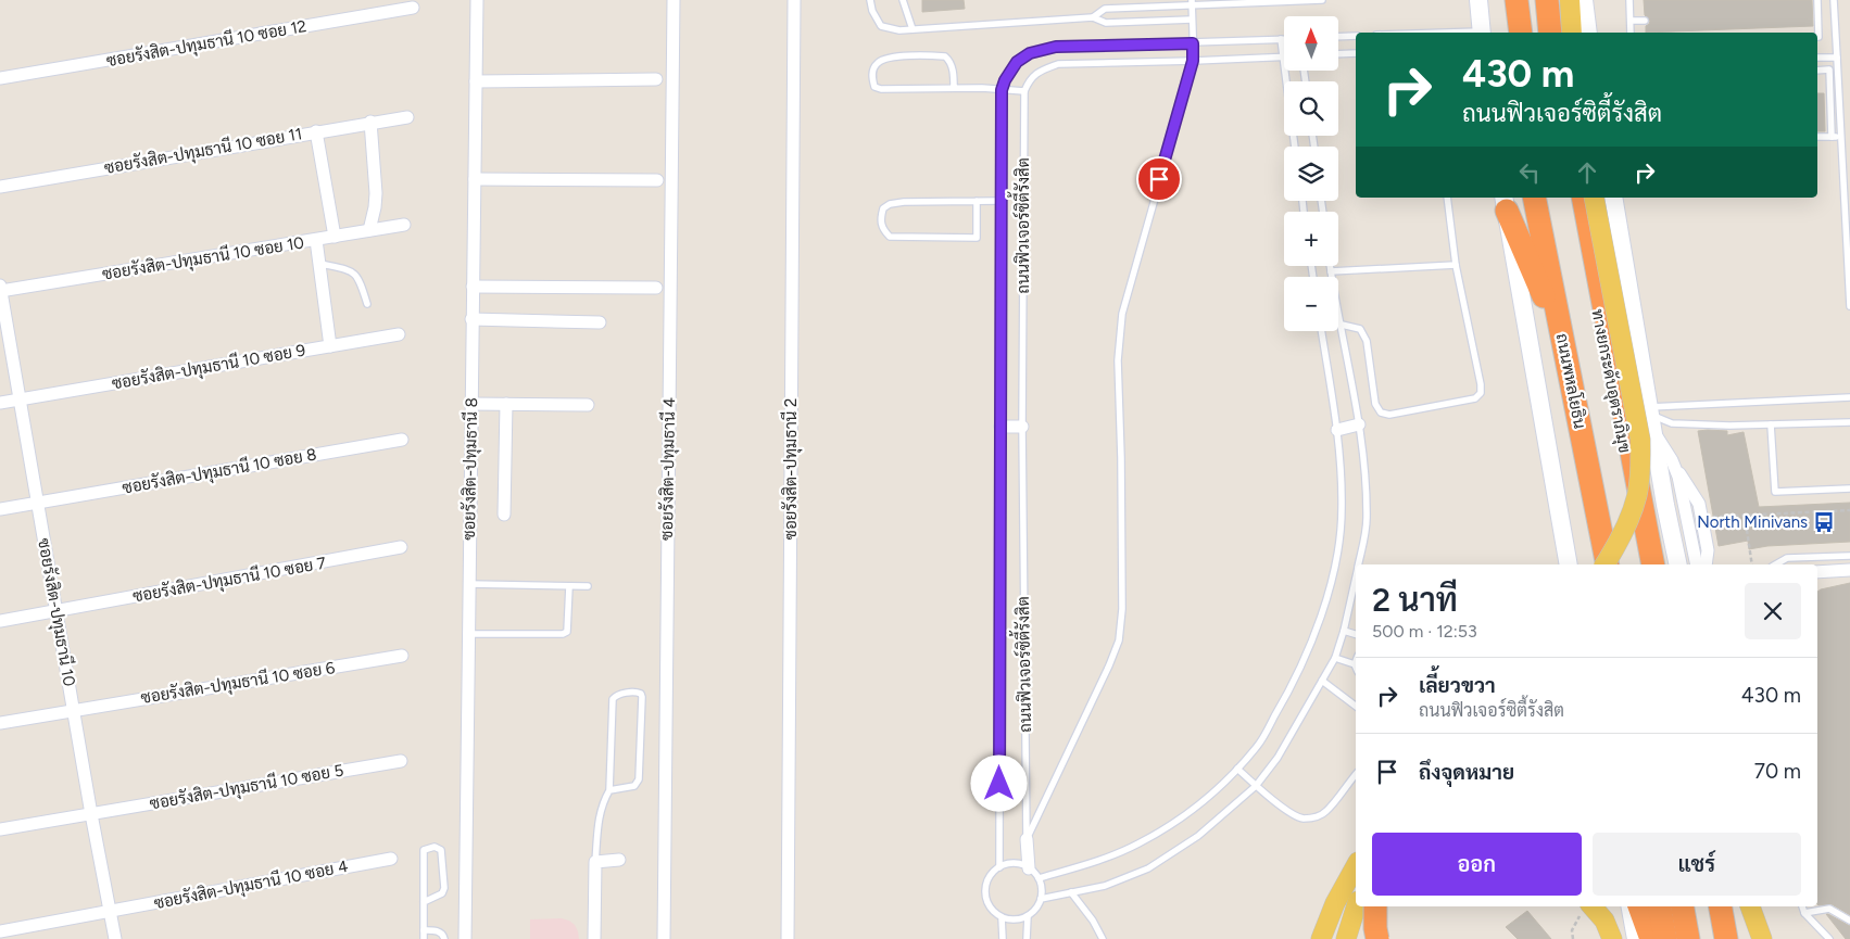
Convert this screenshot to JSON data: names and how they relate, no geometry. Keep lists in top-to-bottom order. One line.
{"streets":{"highway":["ถนนพหลโยธิน","ทางยกระดับอุตราภิมุข"],"street":["ซอยรังสิต-ปทุมธานี 10 ซอย 12","ซอยรังสิต-ปทุมธานี 10 ซอย 11","ซอยรังสิต-ปทุมธานี 10 ซอย 10","ซอยรังสิต-ปทุมธานี 10 ซอย 9","ซอยรังสิต-ปทุมธานี 8","ซอยรังสิต-ปทุมธานี 4","ซอยรังสิต-ปทุมธานี 2","ซอยรังสิต-ปทุมธานี 10 ซอย 8","ซอยรังสิต-ปทุมธานี 10 ซอย 7","ซอยรังสิต-ปทุมธานี 10","ซอยรังสิต-ปทุมธานี 10 ซอย 6","ซอยรังสิต-ปทุมธานี 10 ซอย 5","ซอยรังสิต-ปทุมธานี 10 ซอย 4"],"lane":["ถนนฟิวเจอร์ซิตี้รังสิต"]},"crossings":[["ซอยรังสิต-ปทุมธานี 10 ซอย 10","ซอยรังสิต-ปทุมธานี 10"],["ซอยรังสิต-ปทุมธานี 10 ซอย 9","ซอยรังสิต-ปทุมธานี 10"],["ถนนพหลโยธิน","ทางยกระดับอุตราภิมุข"],["ซอยรังสิต-ปทุมธานี 10 ซอย 8","ซอยรังสิต-ปทุมธานี 10"],["ซอยรังสิต-ปทุมธานี 10 ซอย 7","ซอยรังสิต-ปทุมธานี 10"],["ซอยรังสิต-ปทุมธานี 10","ซอยรังสิต-ปทุมธานี 10 ซอย 6"],["ซอยรังสิต-ปทุมธานี 10","ซอยรังสิต-ปทุมธานี 10 ซอย 5"],["ซอยรังสิต-ปทุมธานี 10","ซอยรังสิต-ปทุมธานี 10 ซอย 4"]],"places":{"bus stop":["North Minivans"]},"north":"top","page":{"map_buttons":["+","−"],"turn":["430 m","ถนนฟิวเจอร์ซิตี้รังสิต"],"heading":["2 นาที","500 m · 12:53"],"list":[{"name":"เลี้ยวขวา","note":"ถนนฟิวเจอร์ซิตี้รังสิต","value":"430 m"},{"name":"ถึงจุดหมาย","value":"70 m"}],"buttons":["ออก","แชร์"]}}
